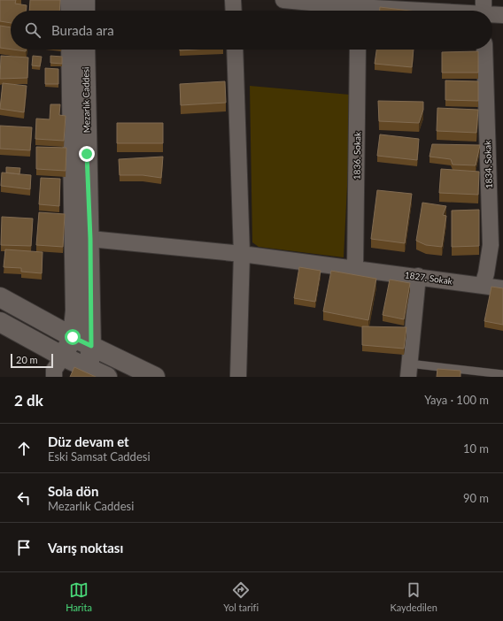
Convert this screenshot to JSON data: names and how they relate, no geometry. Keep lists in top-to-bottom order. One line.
{"streets":{"street":["Mezarlık Caddesi","1836. Sokak","1834. Sokak","1827. Sokak"]},"crossings":[["Mezarlık Caddesi","1827. Sokak"],["1836. Sokak","1827. Sokak"],["1834. Sokak","1827. Sokak"]],"scale_bar":"20 m","page":{"search":"Burada ara","scale":"20 m","heading":["2 dk","Yaya · 100 m"],"list":[["Düz devam et","Eski Samsat Caddesi","10 m"],["Sola dön","Mezarlık Caddesi","90 m"],"Varış noktası"],"nav":["Harita","Yol tarifi","Kaydedilen"]}}
